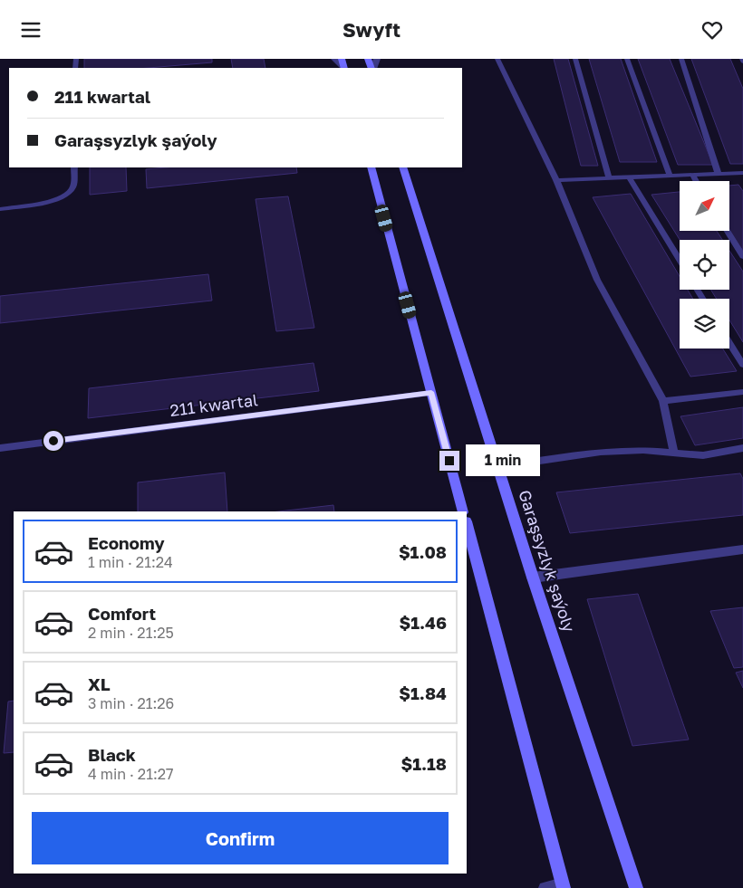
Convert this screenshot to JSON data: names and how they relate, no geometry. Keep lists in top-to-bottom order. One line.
{"streets":{"main road":["Garaşsyzlyk şaýoly"],"lane":["211 kwartal"]},"north":"top right","page":{"header":"Swyft","banner":["211 kwartal","Garaşsyzlyk şaýoly"],"bubble":"1 min","list":[{"name":"Economy","note":"1 min · 21:24","value":"$1.08"},{"name":"Comfort","note":"2 min · 21:25","value":"$1.46"},{"name":"XL","note":"3 min · 21:26","value":"$1.84"},{"name":"Black","note":"4 min · 21:27","value":"$1.18"}],"buttons":"Confirm"}}
